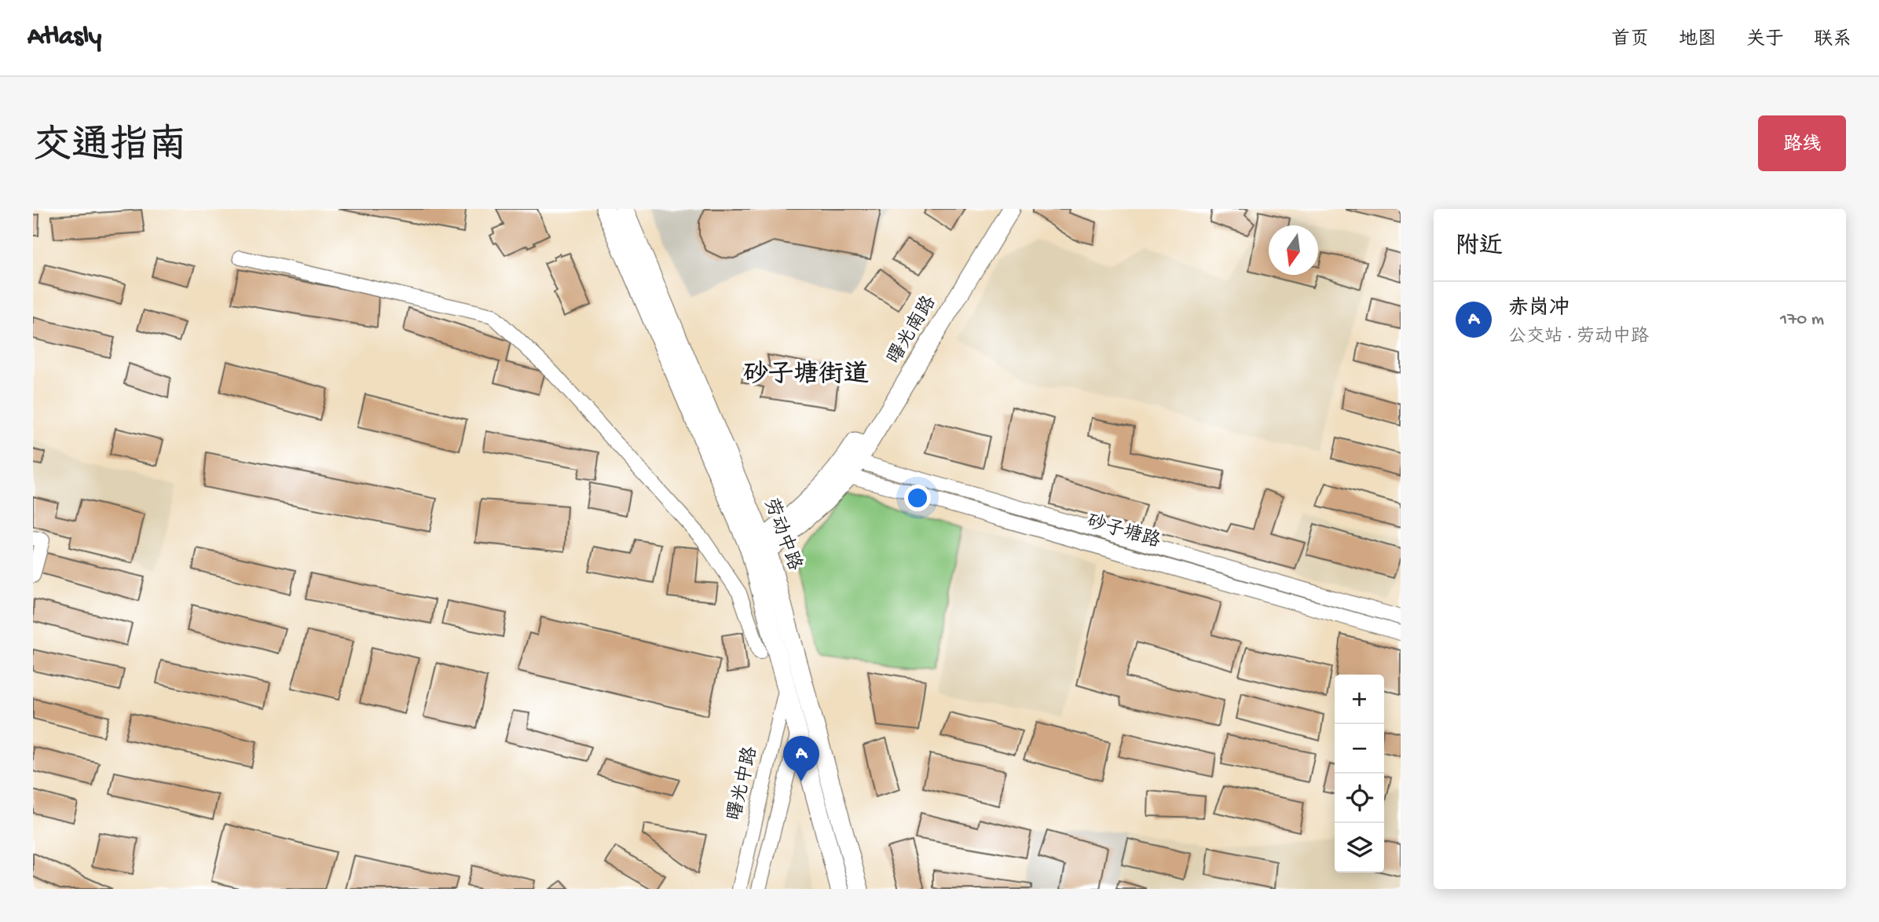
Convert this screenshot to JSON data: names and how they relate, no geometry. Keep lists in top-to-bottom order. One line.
{"streets":{"main road":["曙光南路","劳动中路"],"street":["砂子塘路","曙光中路"]},"crossings":[["曙光南路","砂子塘路"],["曙光南路","劳动中路"],["劳动中路","曙光中路"]],"districts":["砂子塘街道"],"north":"bottom","page":{"header":"Atlasly","nav":["首页","地图","关于","联系"],"title":"交通指南","buttons":"路线","heading":"附近","list":[{"mark":"A","name":"赤岗冲","note":"公交站 · 劳动中路","value":"170 m"}],"map_buttons":["+","−"],"pins":"A"}}
